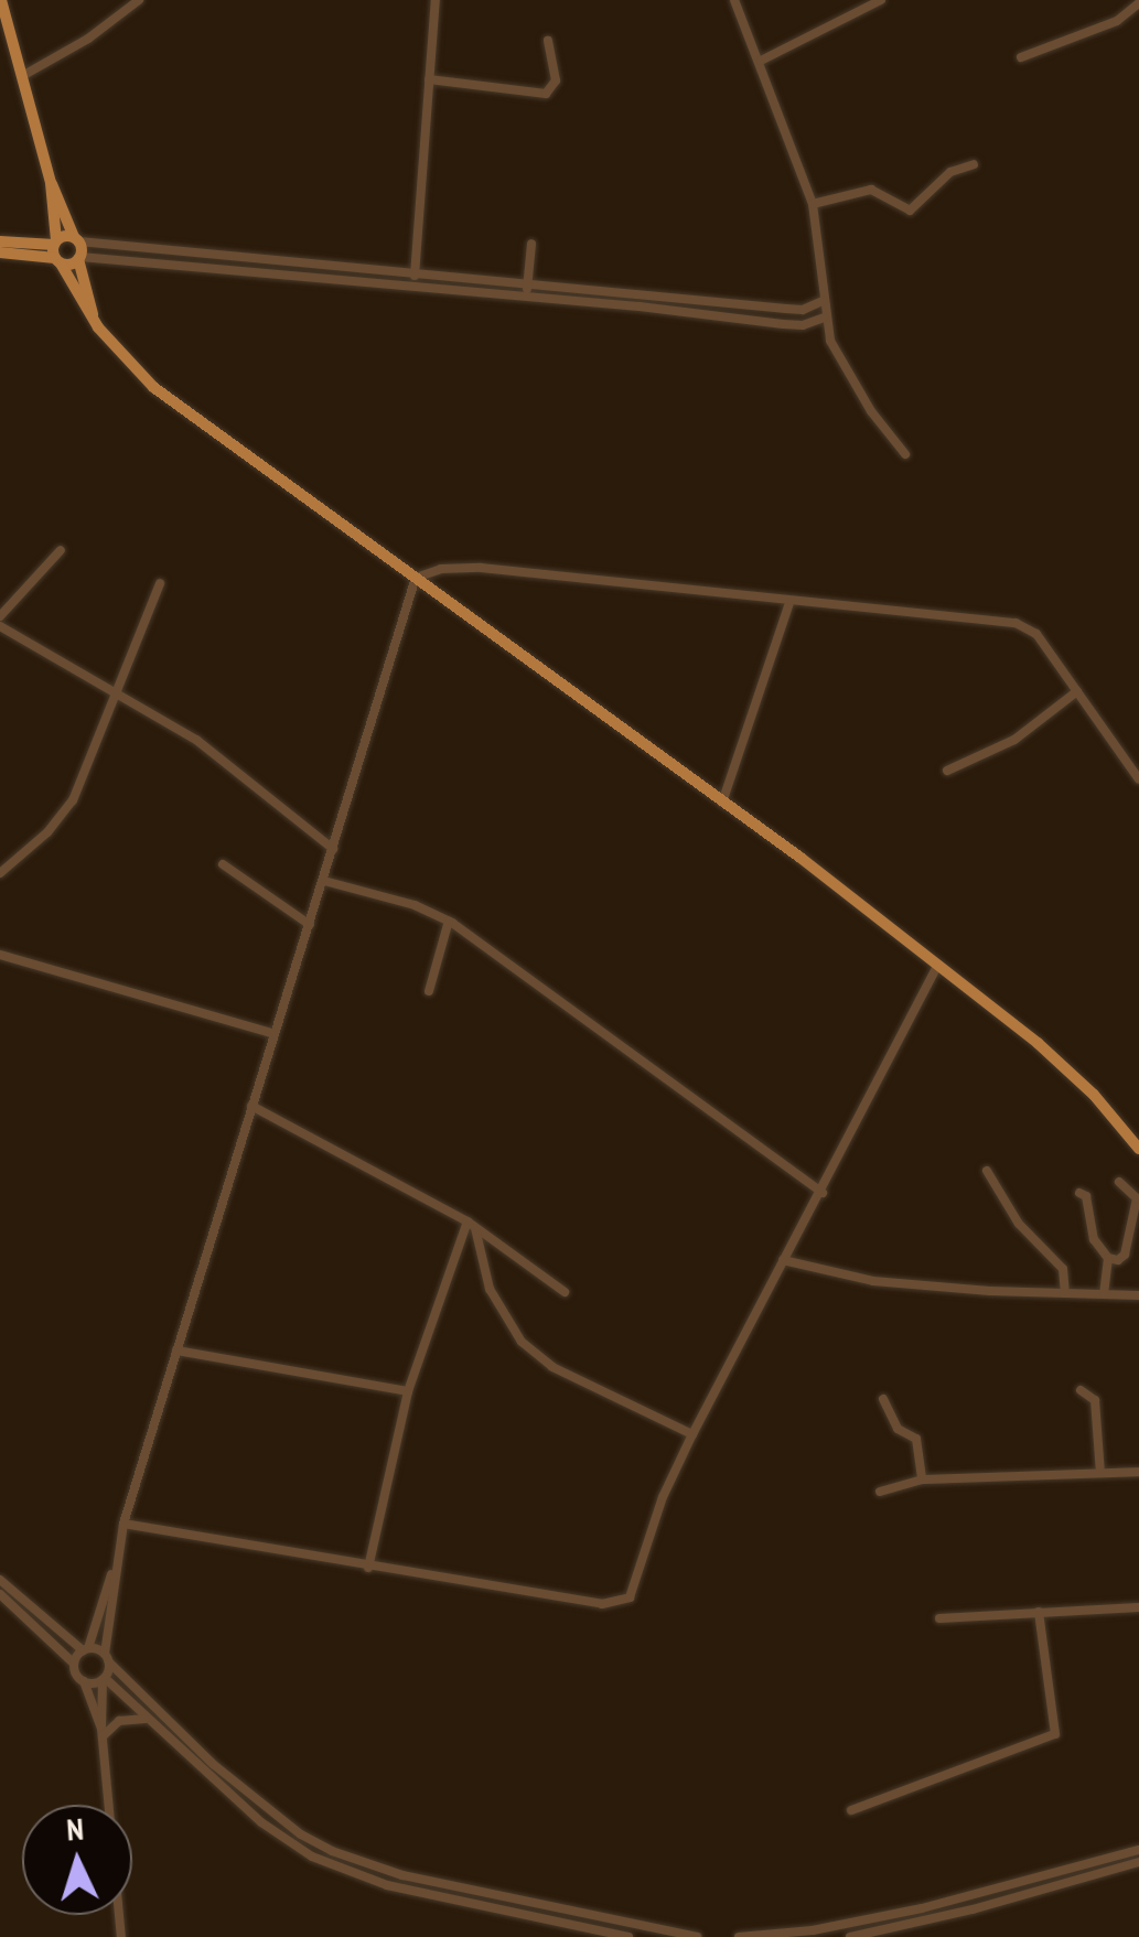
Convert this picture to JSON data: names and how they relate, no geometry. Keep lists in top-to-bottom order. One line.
{"north":"top"}
